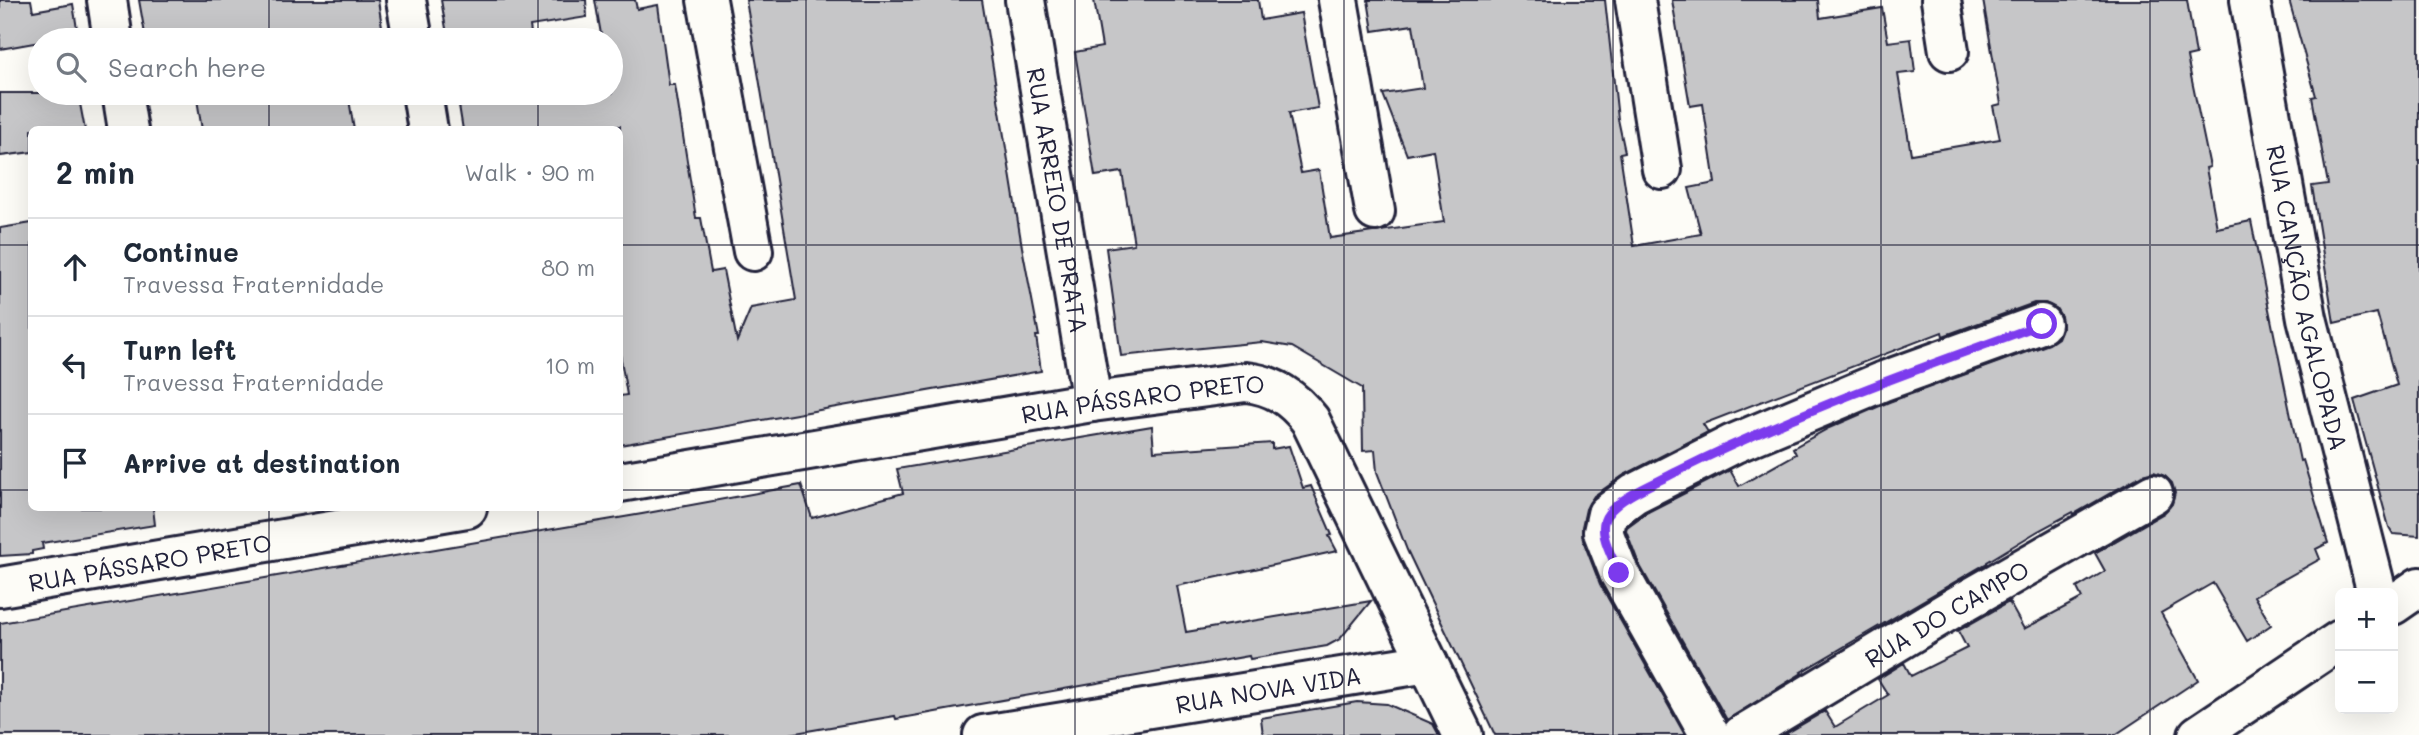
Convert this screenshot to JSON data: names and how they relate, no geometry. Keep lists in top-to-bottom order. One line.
{"streets":{"street":["RUA ARREIO DE PRATA","RUA CANÇÃO AGALOPADA","RUA PÁSSARO PRETO","RUA DO CAMPO","RUA NOVA VIDA"]},"crossings":[["RUA ARREIO DE PRATA","RUA PÁSSARO PRETO"],["RUA PÁSSARO PRETO","RUA NOVA VIDA"]],"page":{"search":"Search here","heading":["2 min","Walk · 90 m"],"list":[["Continue","Travessa Fraternidade","80 m"],["Turn left","Travessa Fraternidade","10 m"],"Arrive at destination"],"map_buttons":["+","−"]}}
